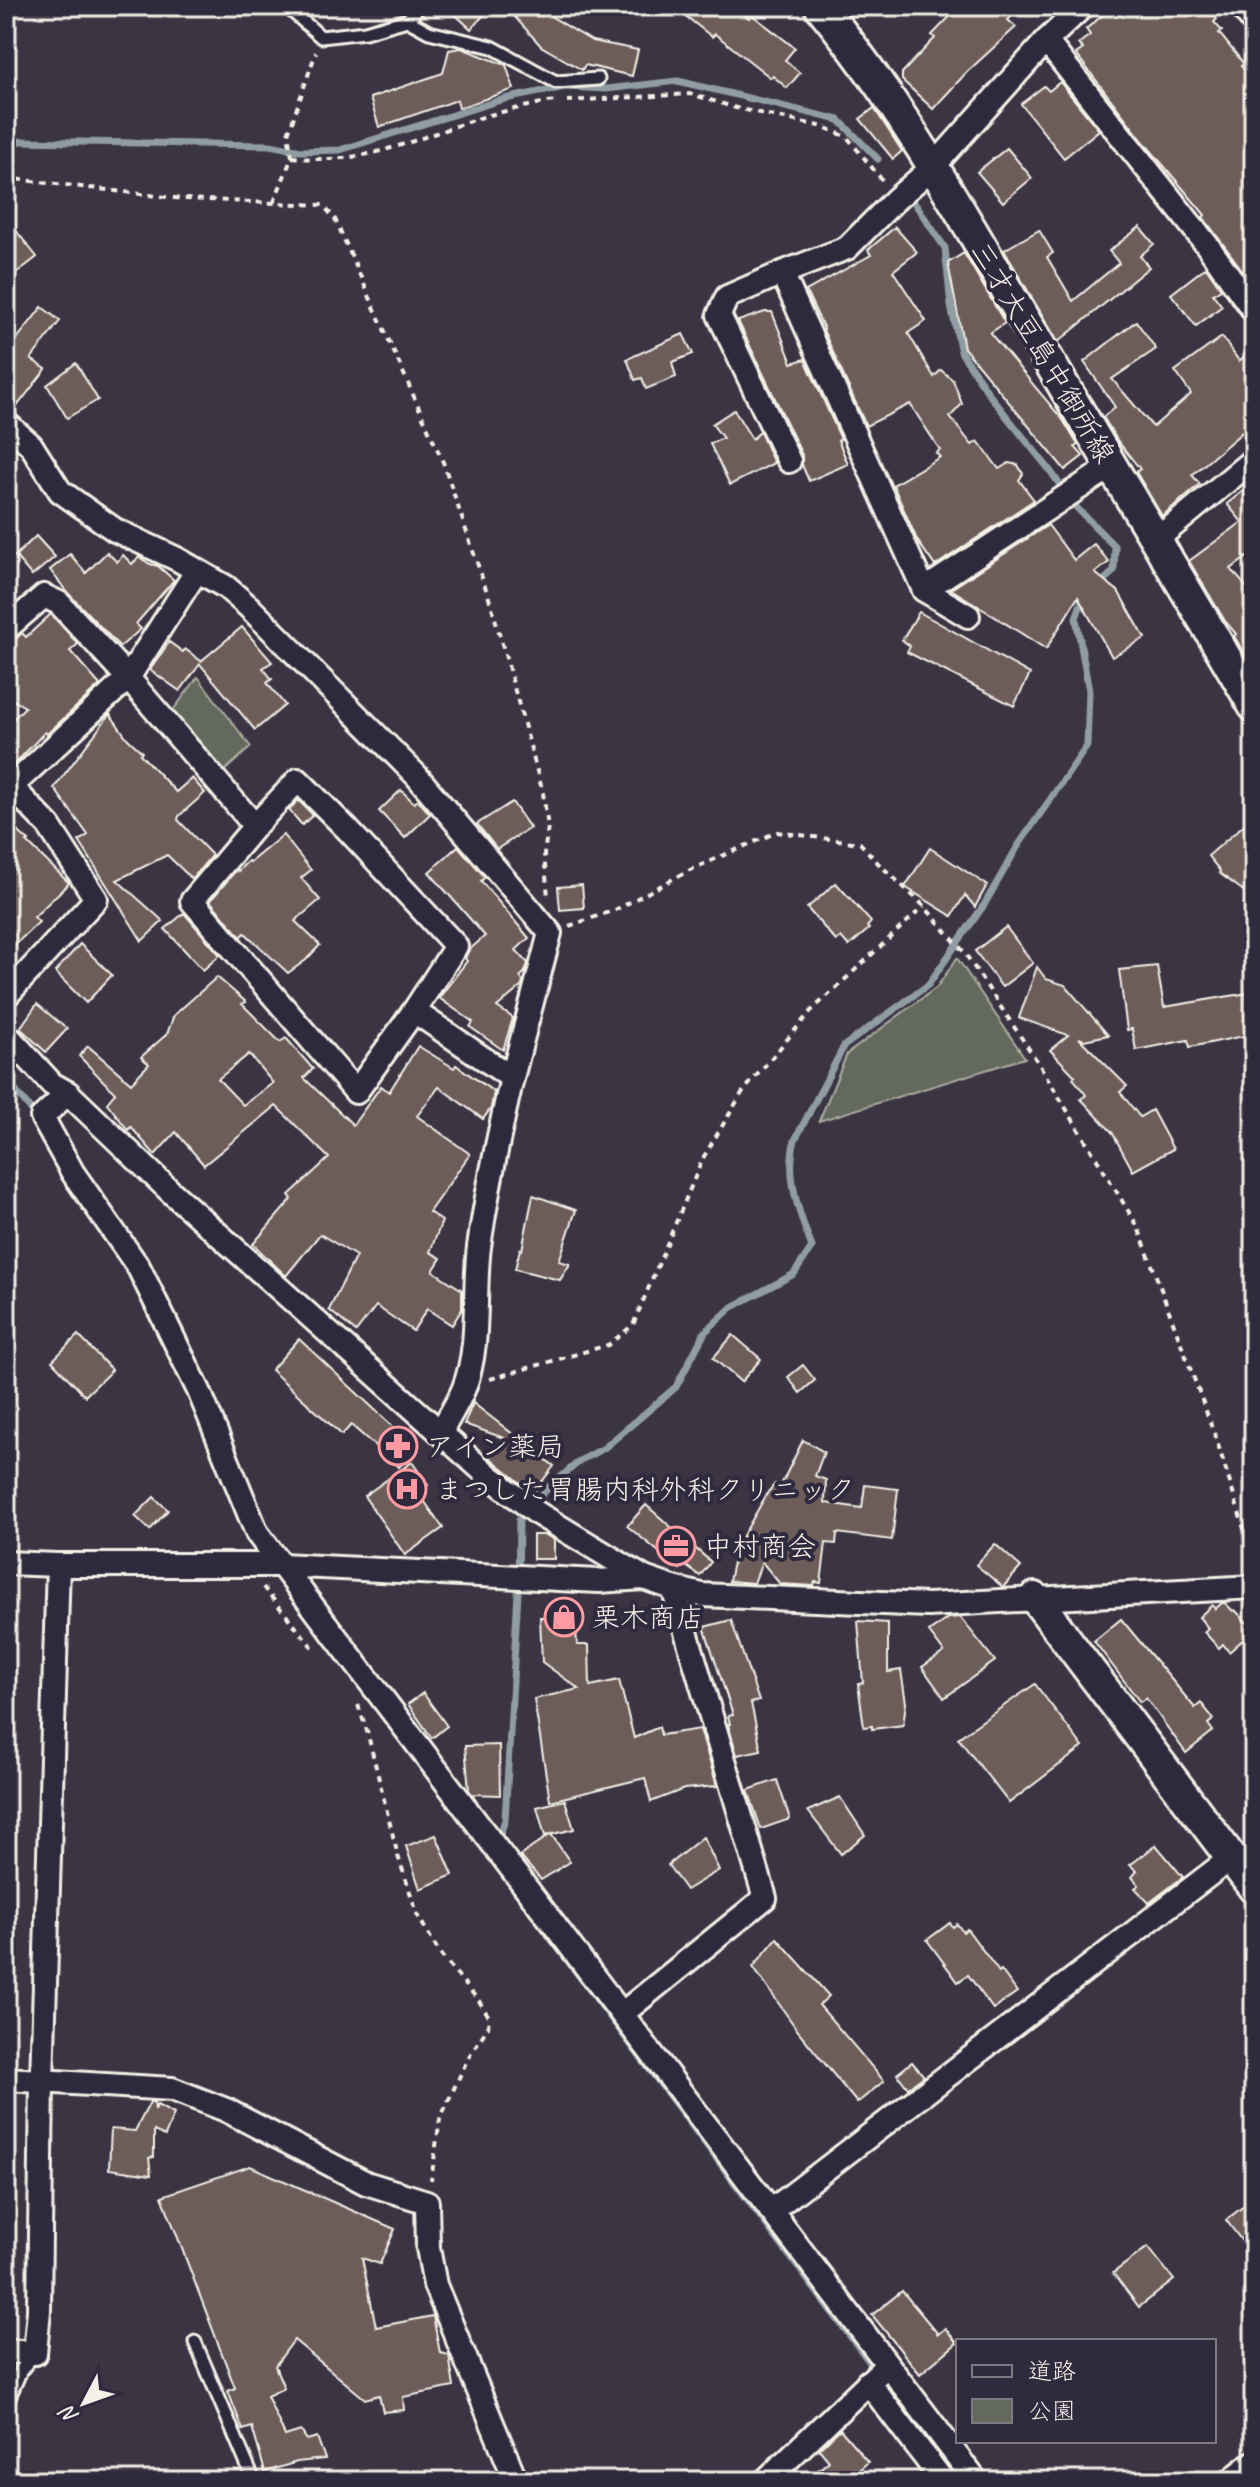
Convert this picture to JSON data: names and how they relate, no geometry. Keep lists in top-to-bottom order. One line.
{"streets":{"main road":["三才大豆島中御所線"]},"places":{"pharmacy":["アイン薬局"],"hospital":["まつした胃腸内科外科クリニック"],"office":["中村商会"],"shop":["栗木商店"]},"legend":["道路","公園"],"north":"bottom left"}
